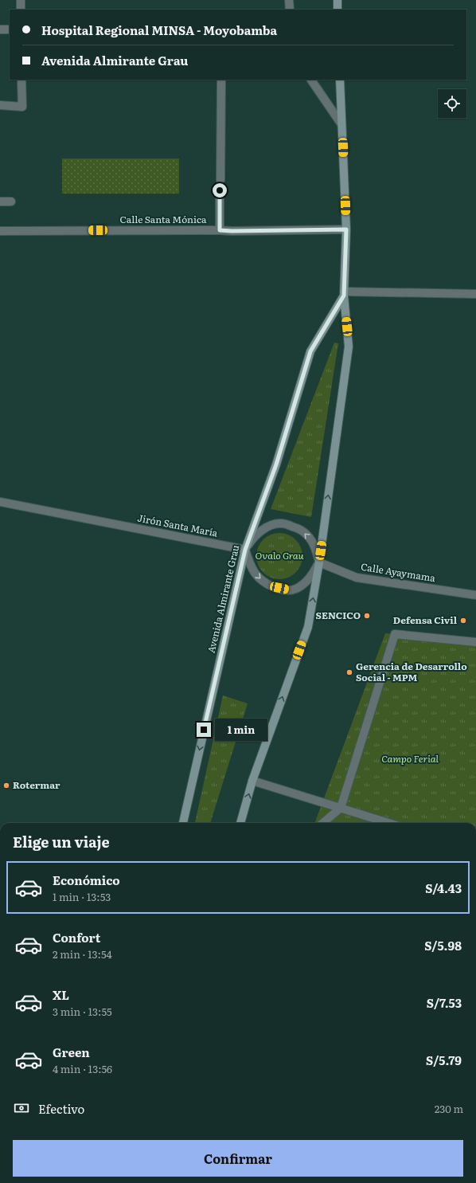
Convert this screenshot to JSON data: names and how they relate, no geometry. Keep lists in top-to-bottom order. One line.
{"streets":{"main road":["Avenida Almirante Grau"],"street":["Calle Santa Mónica","Jirón Santa María","Calle Ayaymama"]},"crossings":[["Calle Santa Mónica","Avenida Almirante Grau"],["Jirón Santa María","Calle Ayaymama"],["Jirón Santa María","Avenida Almirante Grau"],["Calle Ayaymama","Avenida Almirante Grau"]],"parks":["Ovalo Grau","Campo Ferial"],"places":["SENCICO","Defensa Civil","Gerencia de Desarrollo Social - MPM","Rotermar"],"page":{"banner":["Hospital Regional MINSA - Moyobamba","Avenida Almirante Grau"],"bubble":"1 min","heading":"Elige un viaje","list":[{"name":"Económico","note":"1 min · 13:53","value":"S/4.43"},{"name":"Confort","note":"2 min · 13:54","value":"S/5.98"},{"name":"XL","note":"3 min · 13:55","value":"S/7.53"},{"name":"Green","note":"4 min · 13:56","value":"S/5.79"}],"pay":["Efectivo","230 m"],"buttons":"Confirmar"}}
